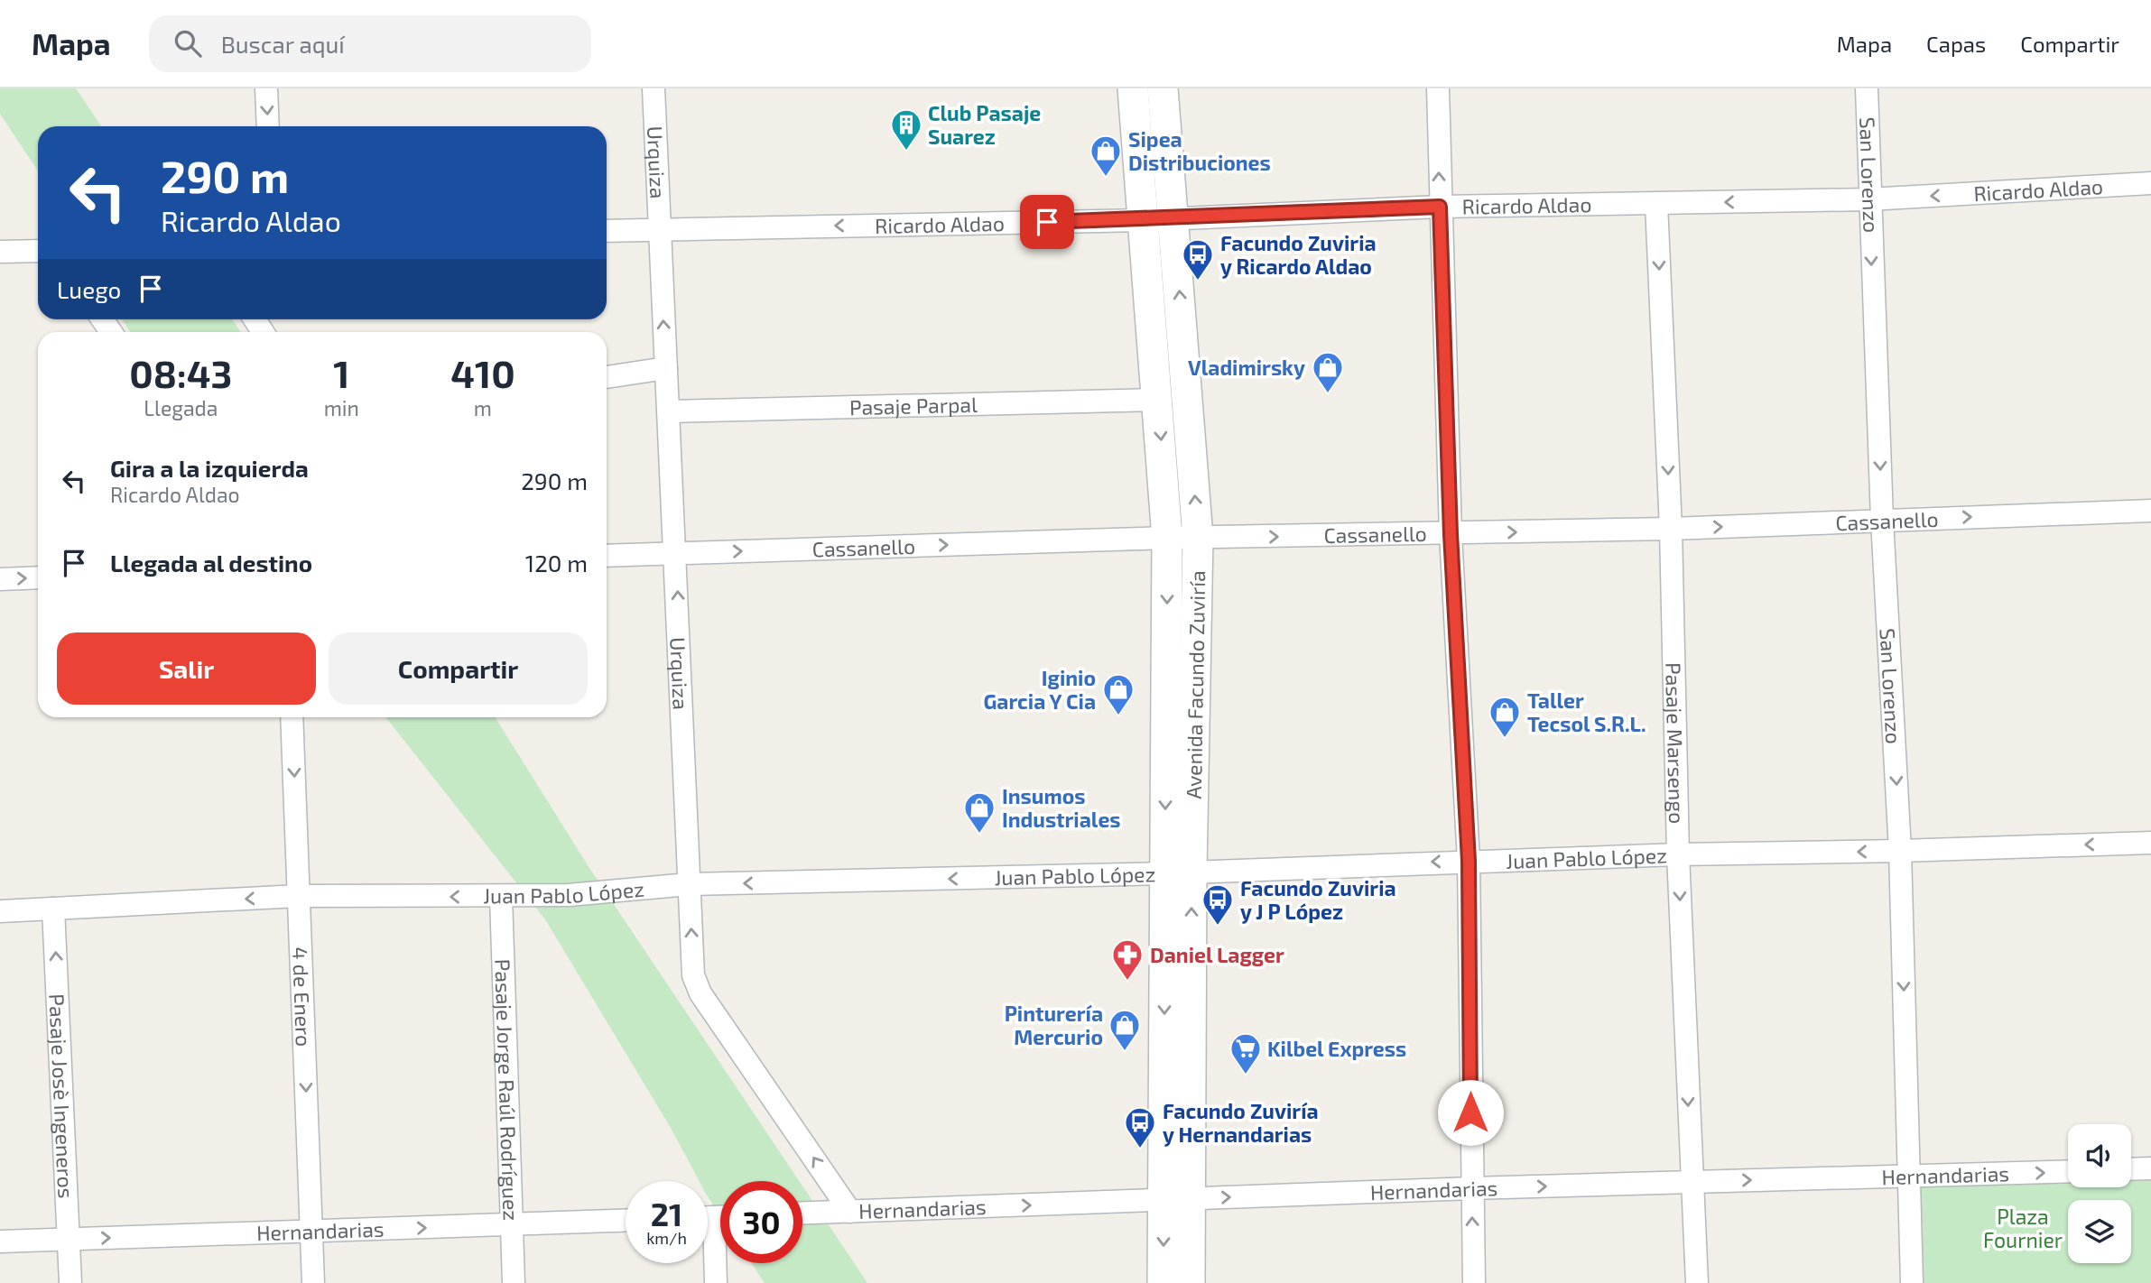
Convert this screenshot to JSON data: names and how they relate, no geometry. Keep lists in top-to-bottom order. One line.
{"streets":{"main road":["Avenida Facundo Zuviría"],"street":["Urquiza","San Lorenzo","Ricardo Aldao","Pasaje Parpal","Cassanello","Pasaje Marsengo","Juan Pablo López","4 de Enero","Pasaje Jorge Raúl Rodríguez","Pasaje Josè Ingeneros","Hernandarias"]},"crossings":[["Urquiza","Ricardo Aldao"],["Urquiza","Pasaje Parpal"],["Urquiza","Cassanello"],["Urquiza","Juan Pablo López"],["Urquiza","Hernandarias"],["San Lorenzo","Ricardo Aldao"],["San Lorenzo","Cassanello"],["San Lorenzo","Juan Pablo López"],["San Lorenzo","Hernandarias"],["Ricardo Aldao","Avenida Facundo Zuviría"],["Ricardo Aldao","Pasaje Marsengo"],["Pasaje Parpal","Avenida Facundo Zuviría"],["Cassanello","Avenida Facundo Zuviría"],["Cassanello","Pasaje Marsengo"],["Avenida Facundo Zuviría","Juan Pablo López"],["Avenida Facundo Zuviría","Hernandarias"],["Pasaje Marsengo","Juan Pablo López"],["Pasaje Marsengo","Hernandarias"],["Juan Pablo López","4 de Enero"],["Juan Pablo López","Pasaje Jorge Raúl Rodríguez"],["Juan Pablo López","Pasaje Josè Ingeneros"],["4 de Enero","Hernandarias"],["Pasaje Jorge Raúl Rodríguez","Hernandarias"],["Pasaje Josè Ingeneros","Hernandarias"]],"one_way":["Urquiza","San Lorenzo","Ricardo Aldao","Cassanello","Pasaje Marsengo","Juan Pablo López","4 de Enero","Pasaje Josè Ingeneros","Hernandarias"],"parks":["Plaza Fournier"],"places":{"building":["Club Pasaje Suarez"],"shop":["Sipea Distribuciones","Vladimirsky","Iginio Garcia Y Cia","Taller Tecsol S.R.L.","Insumos Industriales","Pinturería Mercurio"],"bus stop":["Facundo Zuviria y Ricardo Aldao","Facundo Zuviria y J P López","Facundo Zuviría y Hernandarias"],"pharmacy":["Daniel Lagger"],"supermarket":["Kilbel Express"]},"page":{"header":"Mapa","search":"Buscar aquí","nav":["Mapa","Capas","Compartir"],"turn":["290 m","Ricardo Aldao"],"then":"Luego","eta":["08:43","Llegada","1","min","410","m"],"list":[{"name":"Gira a la izquierda","note":"Ricardo Aldao","value":"290 m"},{"name":"Llegada al destino","value":"120 m"}],"buttons":["Salir","Compartir"],"speed":"21 km/h","limit":"30"}}
